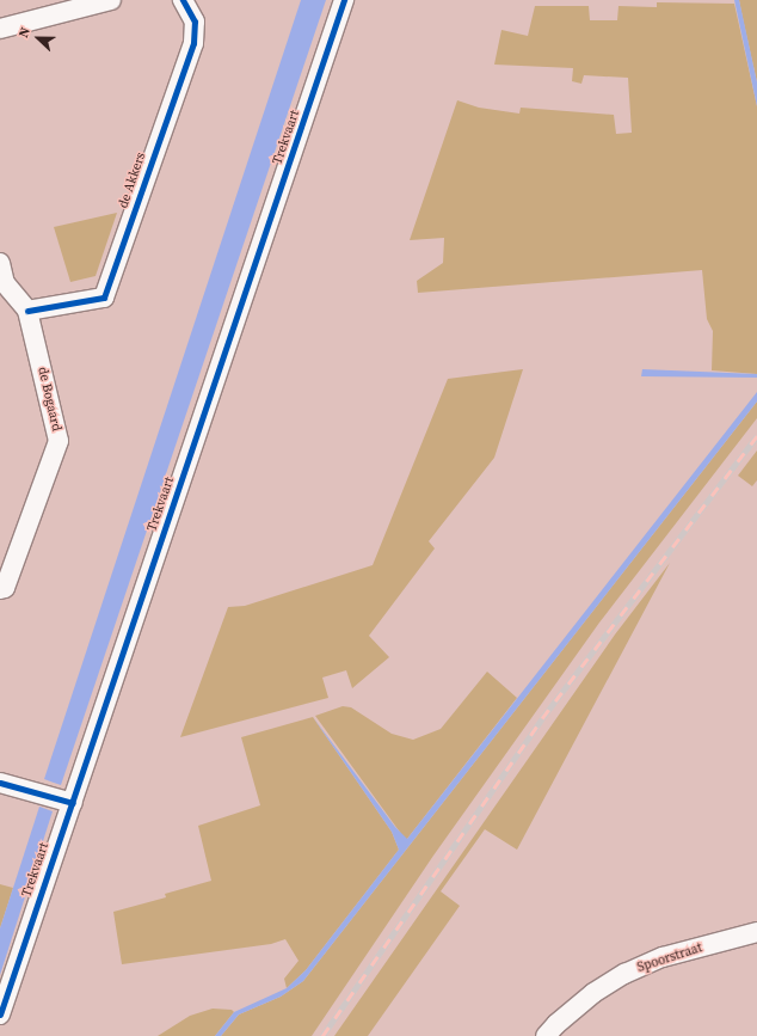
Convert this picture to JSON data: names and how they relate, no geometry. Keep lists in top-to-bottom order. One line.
{"streets":{"street":["Trekvaart","de Akkers","de Bogaard","Spoorstraat"]},"crossings":[["de Akkers","de Bogaard"]],"north":"left"}
